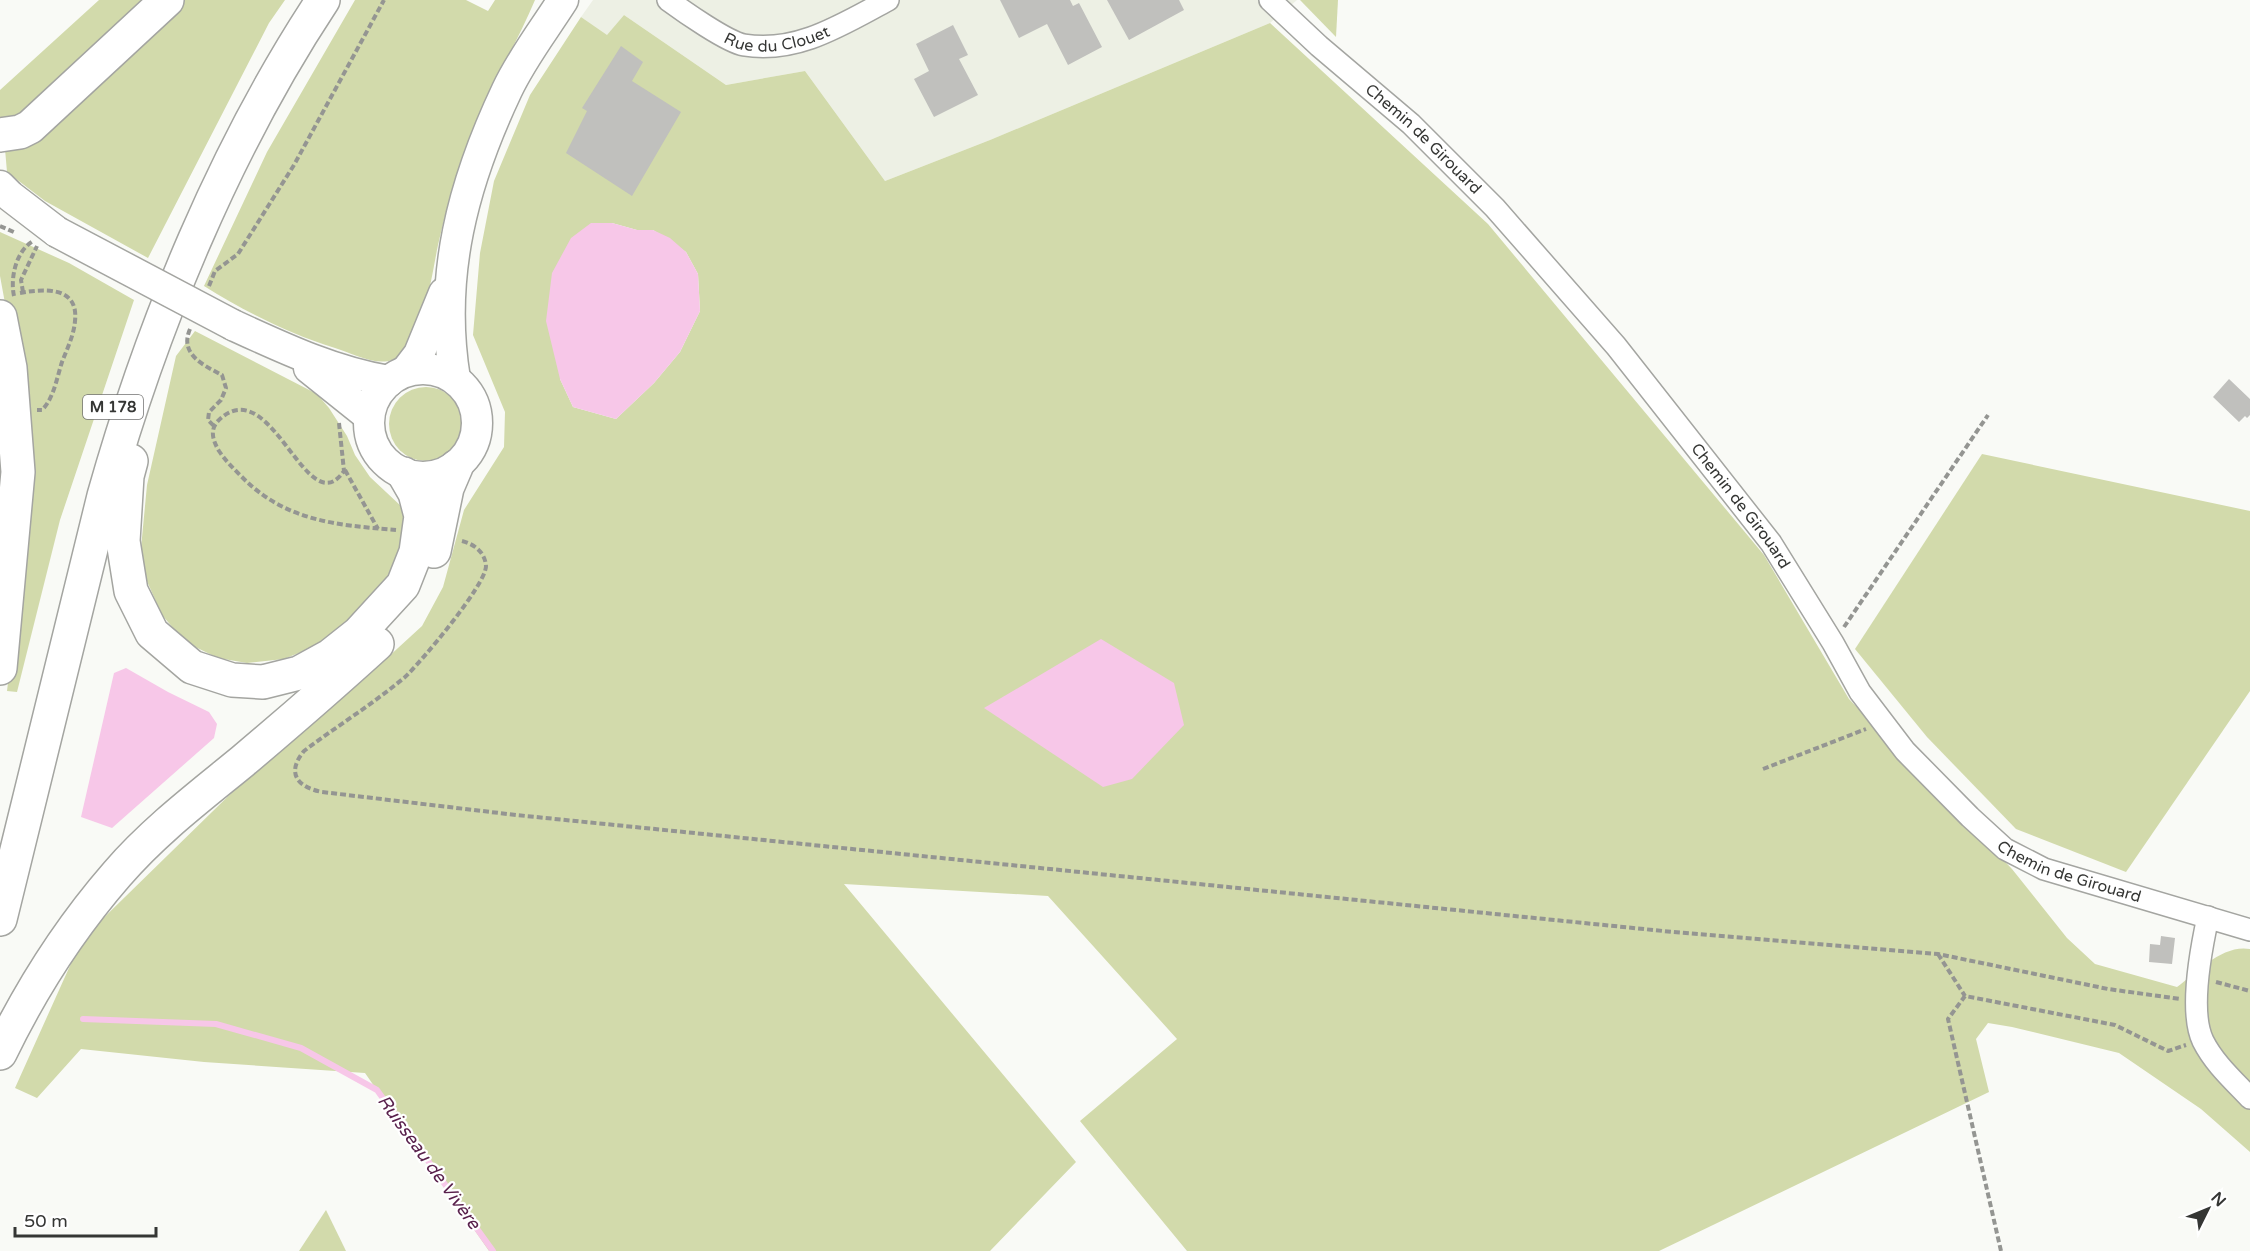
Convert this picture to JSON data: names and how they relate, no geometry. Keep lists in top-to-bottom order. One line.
{"streets":{"main road":["M 178"],"street":["Rue du Clouet","Chemin de Girouard"]},"water":["Ruisseau de Vivère"],"scale_bar":"50 m","north":"top right"}
